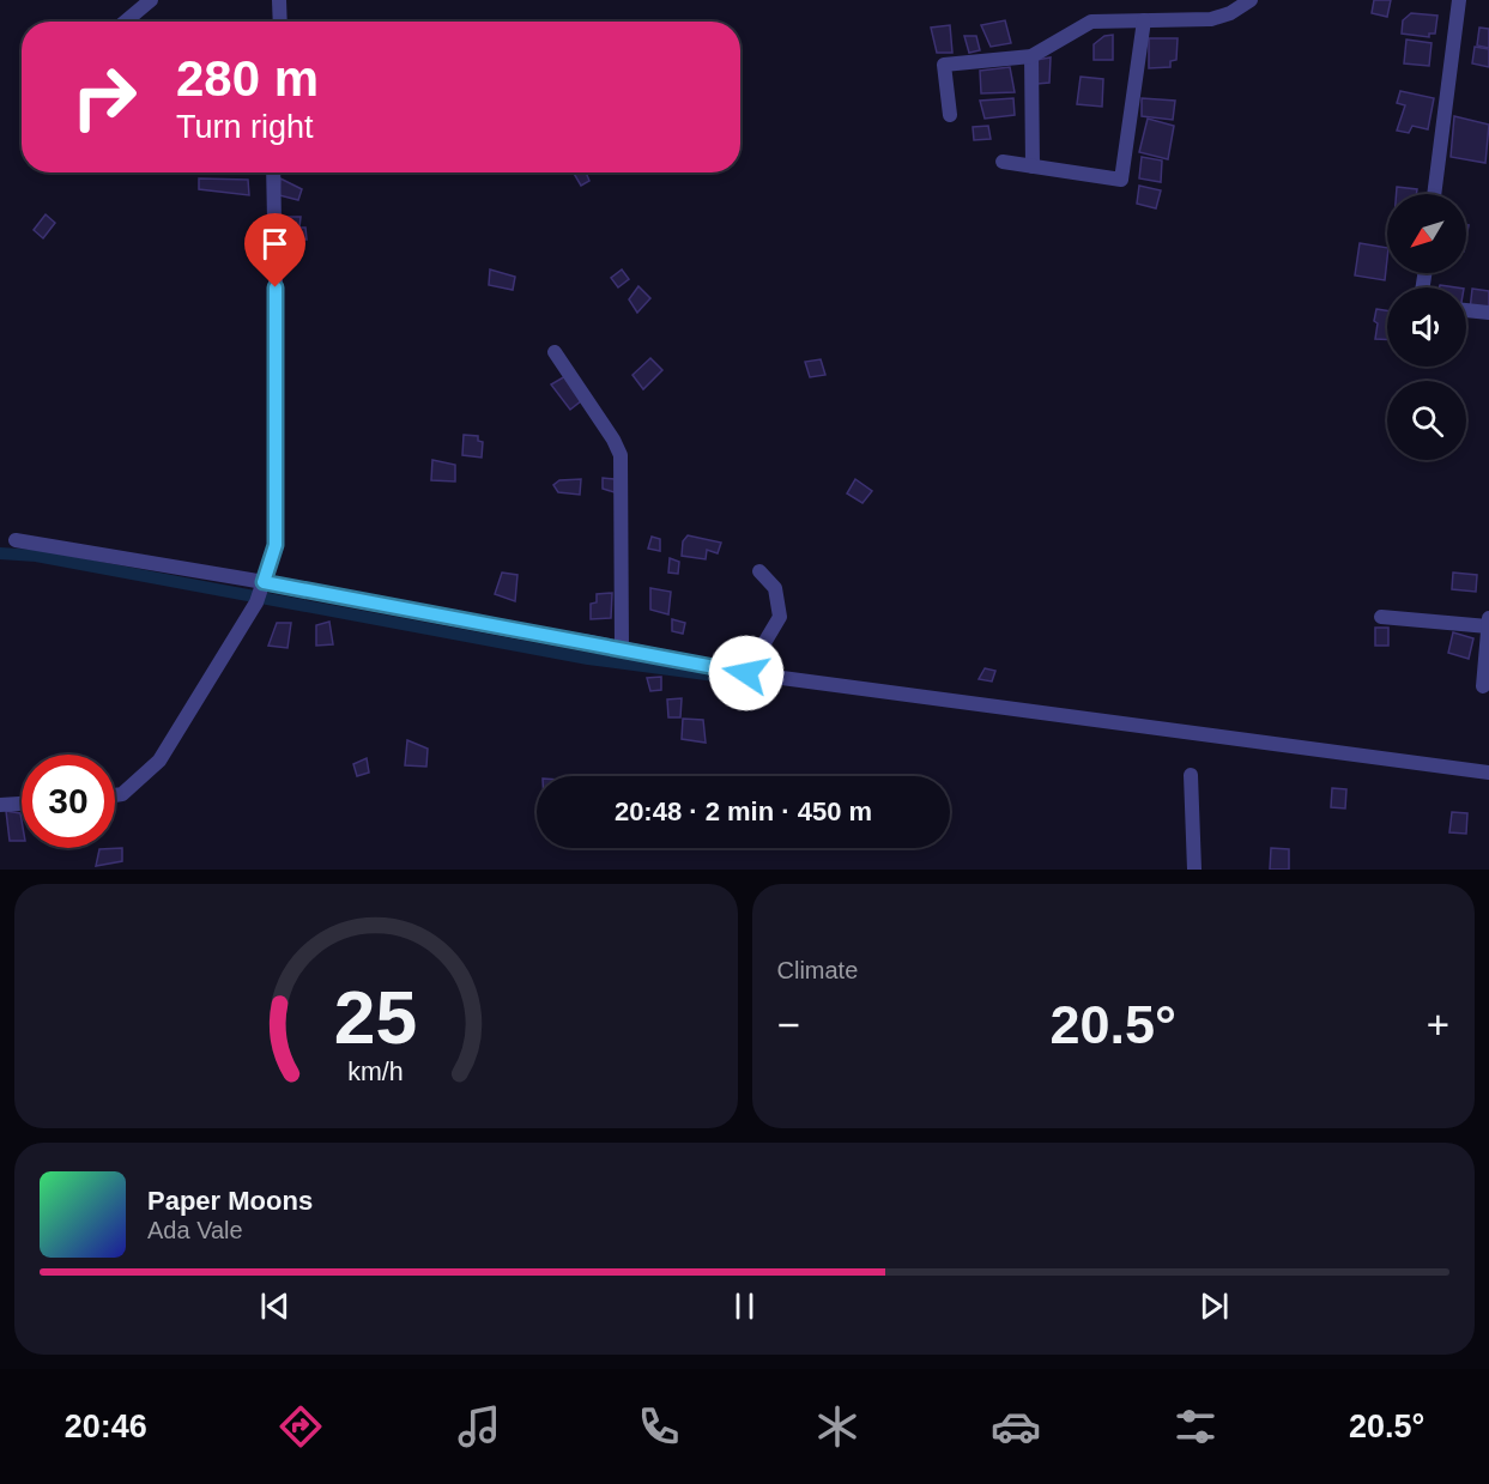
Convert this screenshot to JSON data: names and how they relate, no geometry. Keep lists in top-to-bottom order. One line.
{"north":"bottom left","page":{"turn":["280 m","Turn right"],"limit":"30","trip":"20:48 · 2 min · 450 m","tile":"Climate","heat":["−","20.5°","+"],"song":["Paper Moons","Ada Vale"],"tabs":["20:46","20.5°"],"gauge":["25","km/h"]}}
